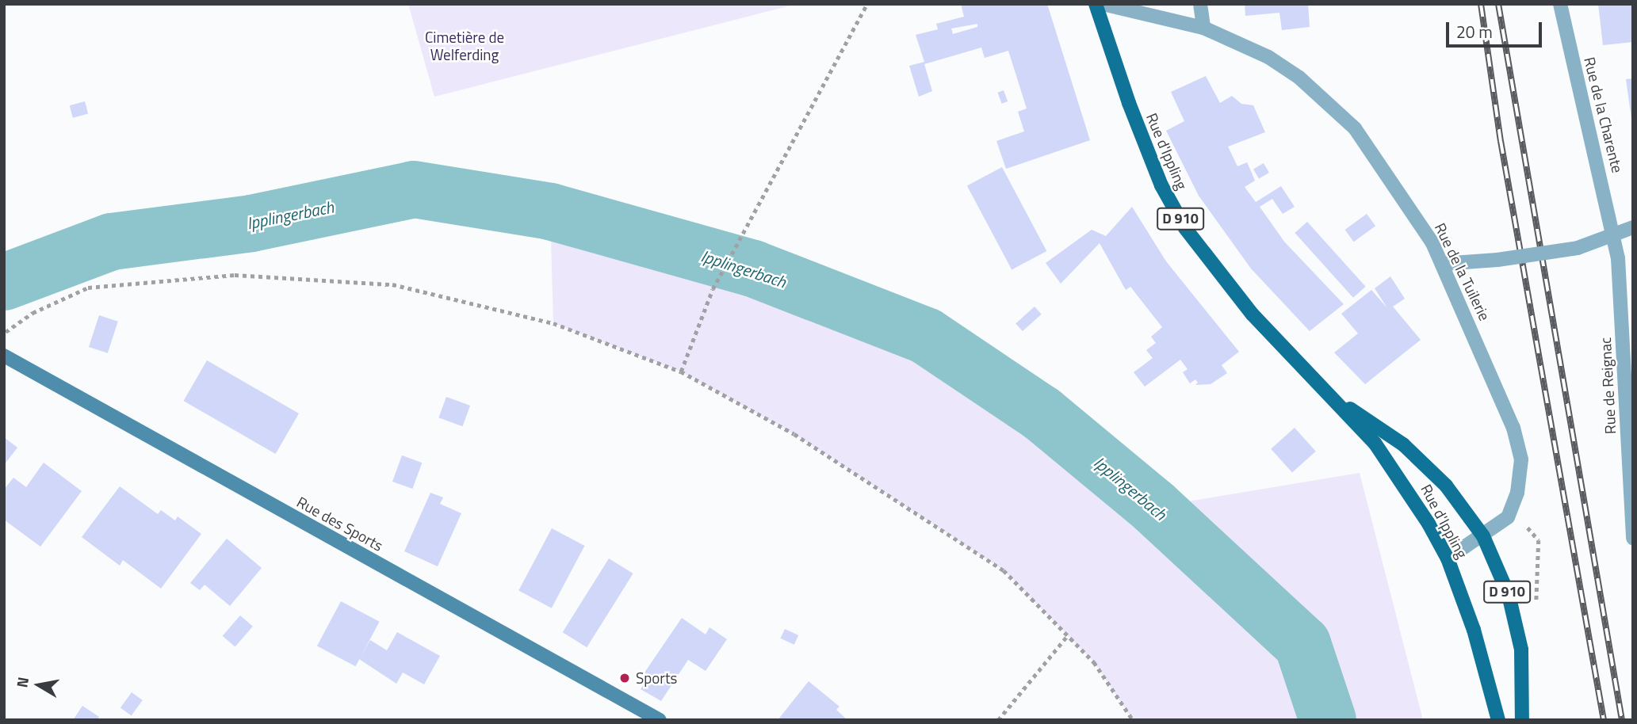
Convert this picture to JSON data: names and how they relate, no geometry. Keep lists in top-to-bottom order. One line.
{"streets":{"main road":["Rue d'Ippling","D 910"],"street":["Rue de la Charente","Rue de la Tuilerie","Rue de Reignac","Rue des Sports"]},"crossings":[["Rue de la Charente","Rue de Reignac"]],"water":["Ipplingerbach"],"parks":["Cimetière de Welferding"],"places":["Sports"],"scale_bar":"20 m","north":"left"}
